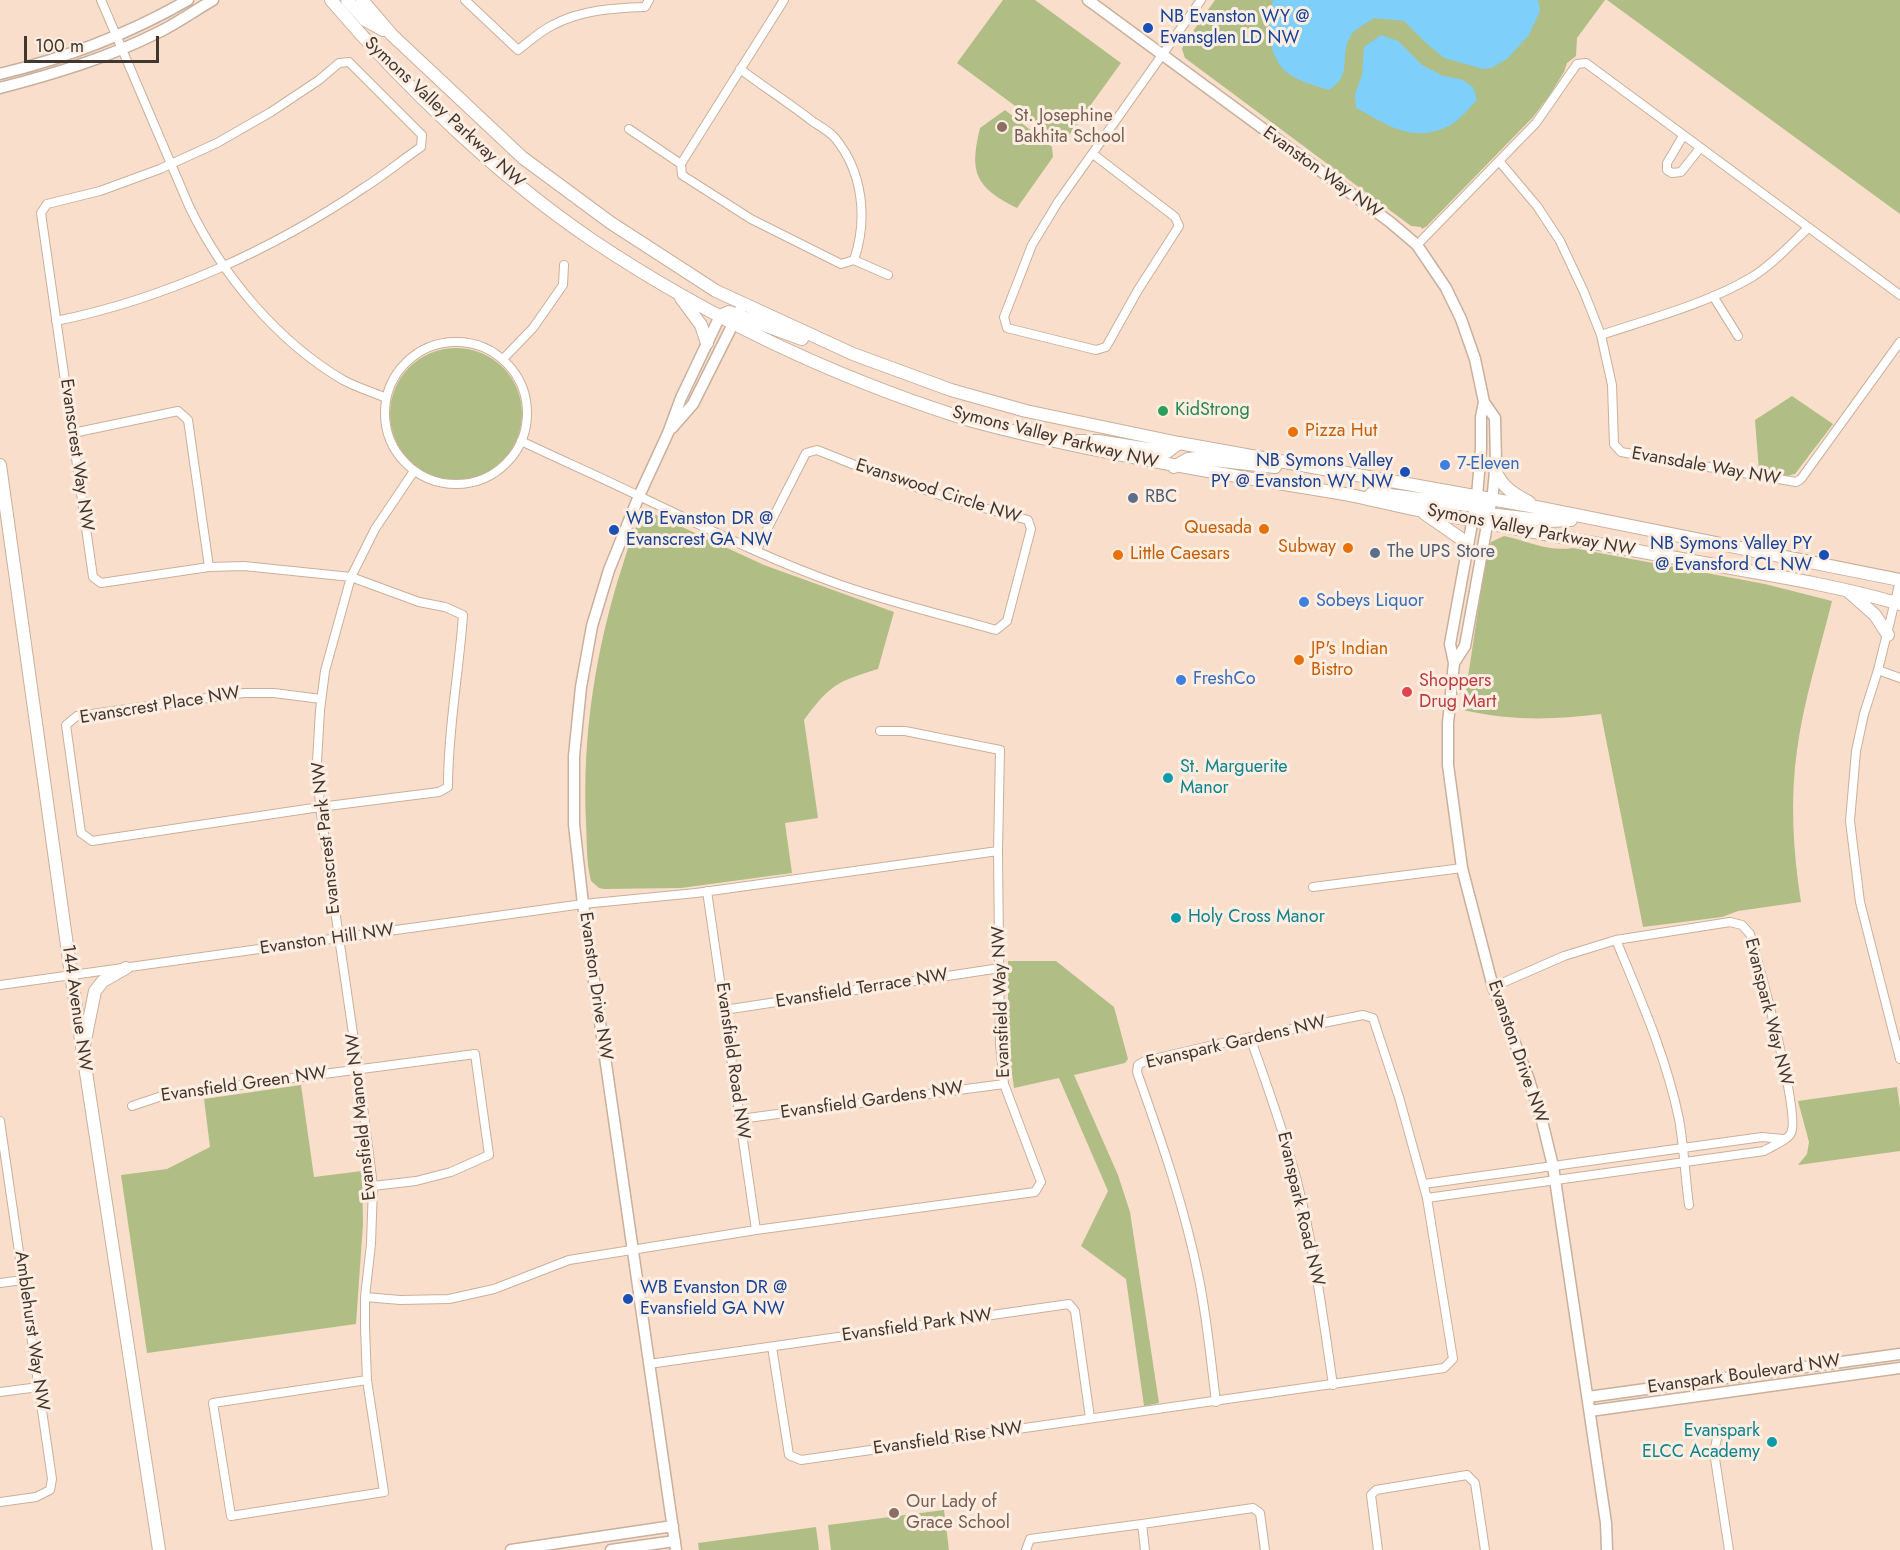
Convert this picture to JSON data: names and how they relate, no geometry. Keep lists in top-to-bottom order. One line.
{"streets":{"main road":["Symons Valley Parkway NW","144 Avenue NW"],"street":["Evanston Way NW","Evanscrest Way NW","Evansdale Way NW","Evanswood Circle NW","Evanscrest Place NW","Evanscrest Park NW","Evanston Hill NW","Evanston Drive NW","Evansfield Terrace NW","Evansfield Way NW","Evanspark Way NW","Evanspark Gardens NW","Evansfield Road NW","Evansfield Green NW","Evansfield Gardens NW","Evansfield Manor NW","Evanspark Road NW","Evansfield Park NW","Amblehurst Way NW","Evanspark Boulevard NW","Evansfield Rise NW"]},"crossings":[["Symons Valley Parkway NW","Evanston Way NW"],["Symons Valley Parkway NW","Evanston Drive NW"],["Evanston Way NW","Evanston Drive NW"],["Evanscrest Way NW","Evanscrest Place NW"],["Evanscrest Way NW","Evanscrest Park NW"],["Evanswood Circle NW","Evanscrest Park NW"],["Evanswood Circle NW","Evanston Drive NW"],["Evanscrest Place NW","Evanscrest Park NW"],["Evanscrest Park NW","Evanston Hill NW"],["Evanscrest Park NW","Evansfield Manor NW"],["Evanston Hill NW","Evanston Drive NW"],["Evanston Hill NW","144 Avenue NW"],["Evanston Hill NW","Evansfield Manor NW"],["Evanston Drive NW","Evansfield Way NW"],["Evanston Drive NW","Evanspark Way NW"],["Evanston Drive NW","Evansfield Park NW"],["Evanston Drive NW","Evanspark Boulevard NW"],["Evansfield Terrace NW","Evansfield Way NW"],["Evansfield Terrace NW","Evansfield Road NW"],["Evansfield Way NW","Evansfield Road NW"],["Evansfield Way NW","Evansfield Gardens NW"],["Evansfield Way NW","Evansfield Manor NW"],["Evanspark Gardens NW","Evanspark Road NW"],["Evanspark Gardens NW","Evansfield Rise NW"],["Evansfield Road NW","Evansfield Gardens NW"],["Evansfield Green NW","Evansfield Manor NW"],["Evansfield Park NW","Evansfield Rise NW"]],"places":["NB Evanston WY @ Evansglen LD NW","St. Josephine Bakhita School","KidStrong","Pizza Hut","7-Eleven","NB Symons Valley PY @ Evanston WY NW","RBC","Quesada","WB Evanston DR @ Evanscrest GA NW","Subway","The UPS Store","Little Caesars","NB Symons Valley PY @ Evansford CL NW","Sobeys Liquor","JP's Indian Bistro","FreshCo","Shoppers Drug Mart","St. Marguerite Manor","Holy Cross Manor","WB Evanston DR @ Evansfield GA NW","Evanspark ELCC Academy","Our Lady of Grace School"],"scale_bar":"100 m"}
